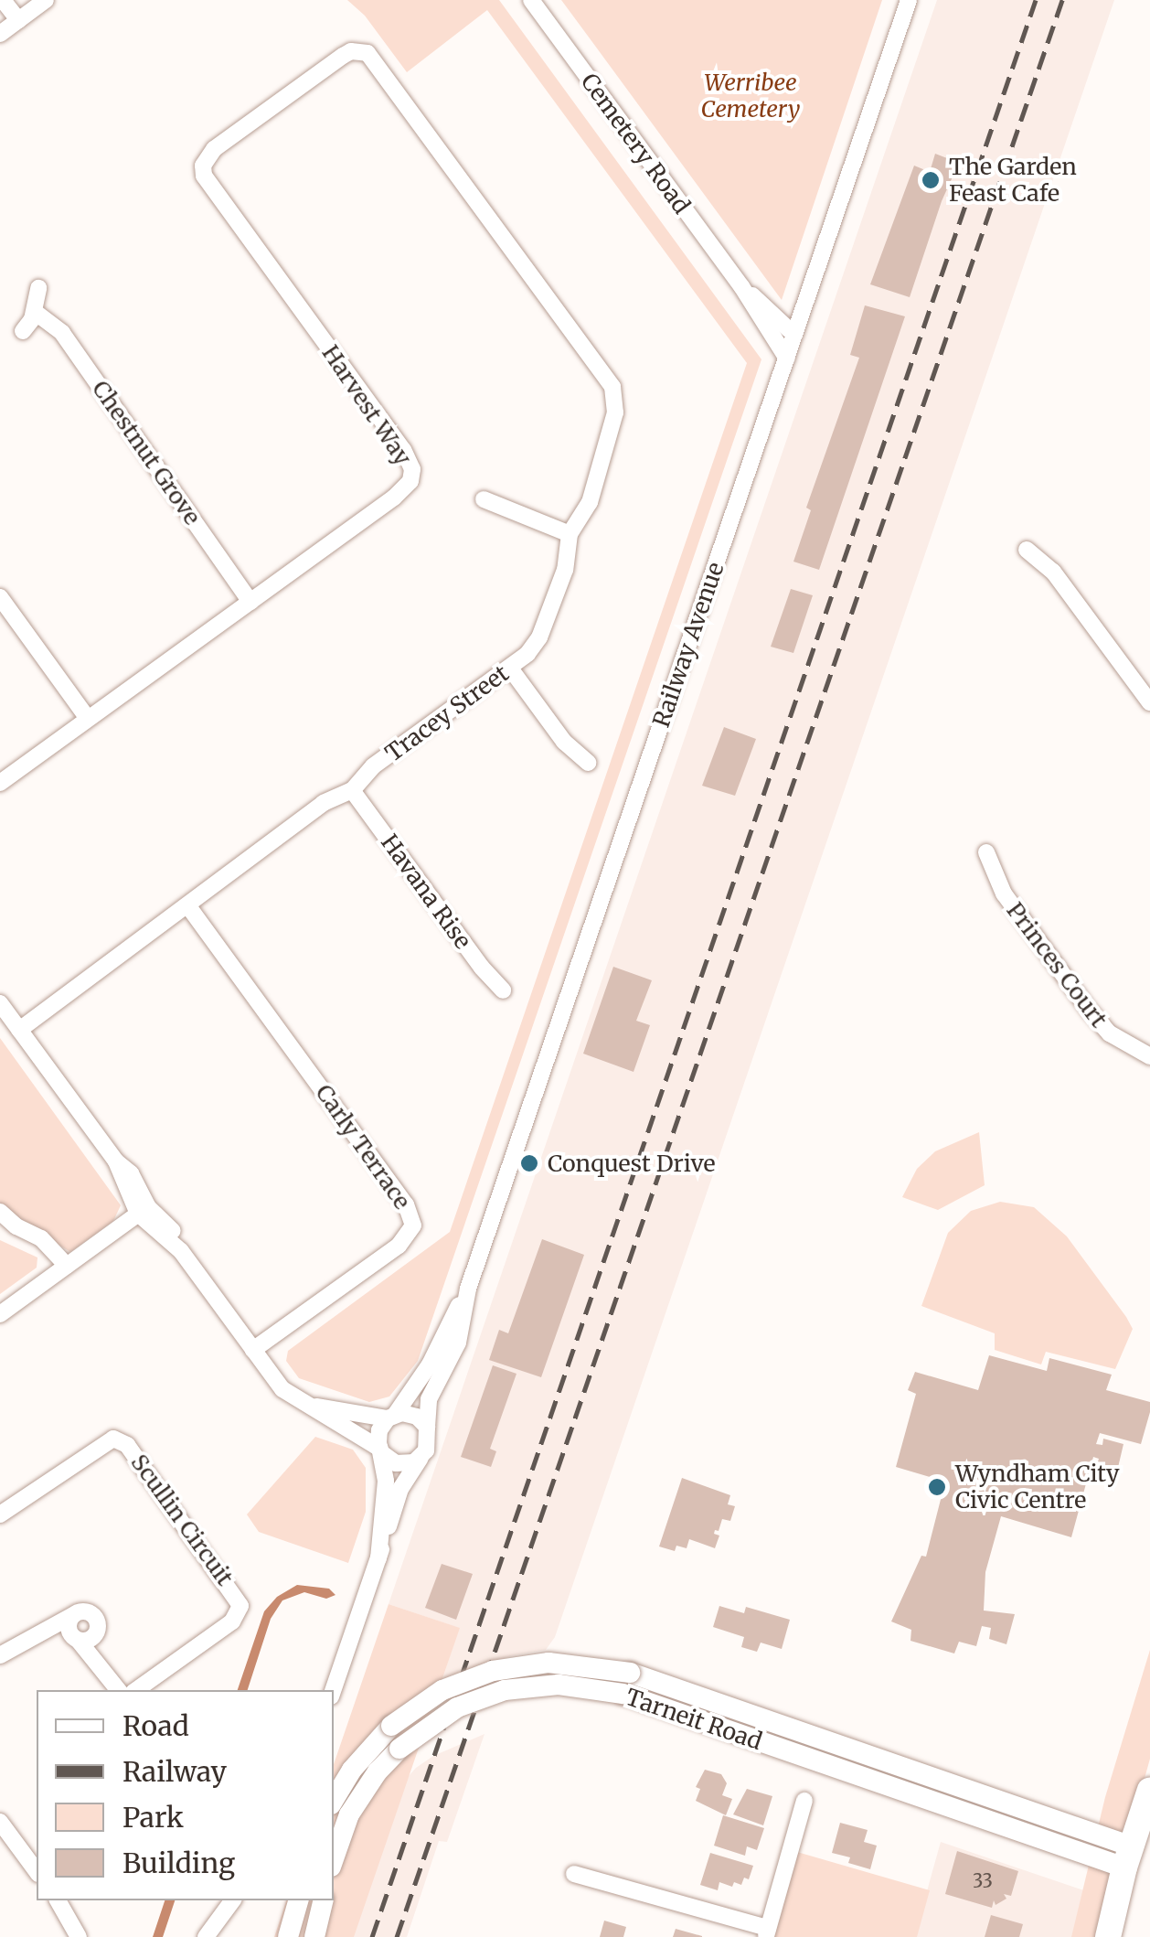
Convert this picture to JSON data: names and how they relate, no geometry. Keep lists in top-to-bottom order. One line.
{"streets":{"main road":["Tarneit Road"],"street":["Cemetery Road","Harvest Way","Chestnut Grove","Railway Avenue","Tracey Street","Havana Rise","Princes Court","Carly Terrace","Scullin Circuit"]},"crossings":[["Cemetery Road","Railway Avenue"],["Harvest Way","Chestnut Grove"],["Harvest Way","Tracey Street"],["Tracey Street","Havana Rise"],["Tracey Street","Carly Terrace"]],"parks":["Werribee Cemetery"],"places":["The Garden Feast Cafe","Conquest Drive","Wyndham City Civic Centre"],"house_numbers":["33"],"legend":["Road","Railway","Park","Building"]}
